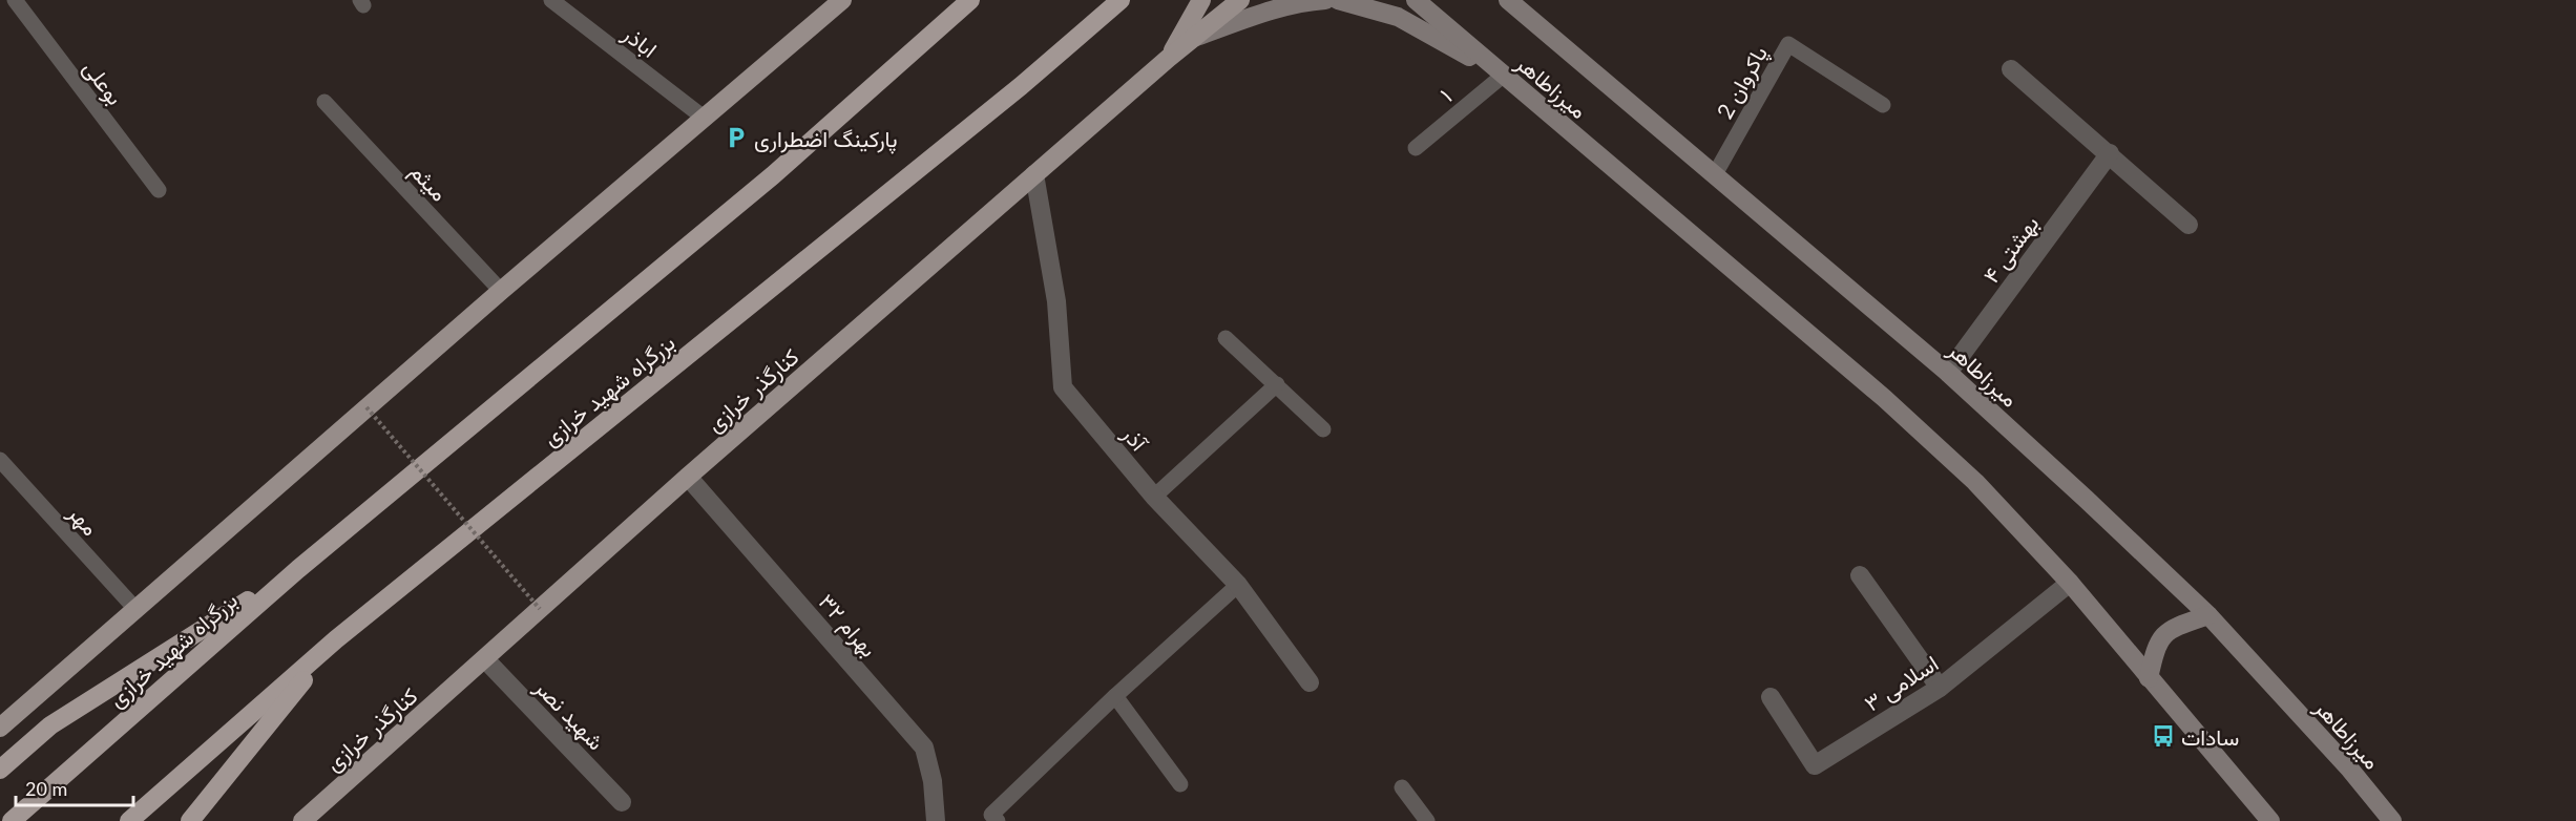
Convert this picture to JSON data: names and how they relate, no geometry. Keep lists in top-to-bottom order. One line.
{"streets":{"highway":["بزرگراه شهید خرازی"],"main road":["میرزاطاهر","کنارگذر خرازی"],"street":["بهشتی ۴","آذر","بهرام ۳۲","اسلامی ۳","شهید نصر"],"lane":["اباذر","بوعلی","پاکروان 2","۱","میثم","مهر"]},"crossings":[["پاکروان 2","میرزاطاهر"],["میرزاطاهر","۱"],["میرزاطاهر","بهشتی ۴"],["میرزاطاهر","اسلامی ۳"],["کنارگذر خرازی","آذر"],["کنارگذر خرازی","بهرام ۳۲"],["کنارگذر خرازی","شهید نصر"]],"places":{"parking":["پارکینگ اضطراری"],"bus stop":["سادات"]},"scale_bar":"20 m"}
